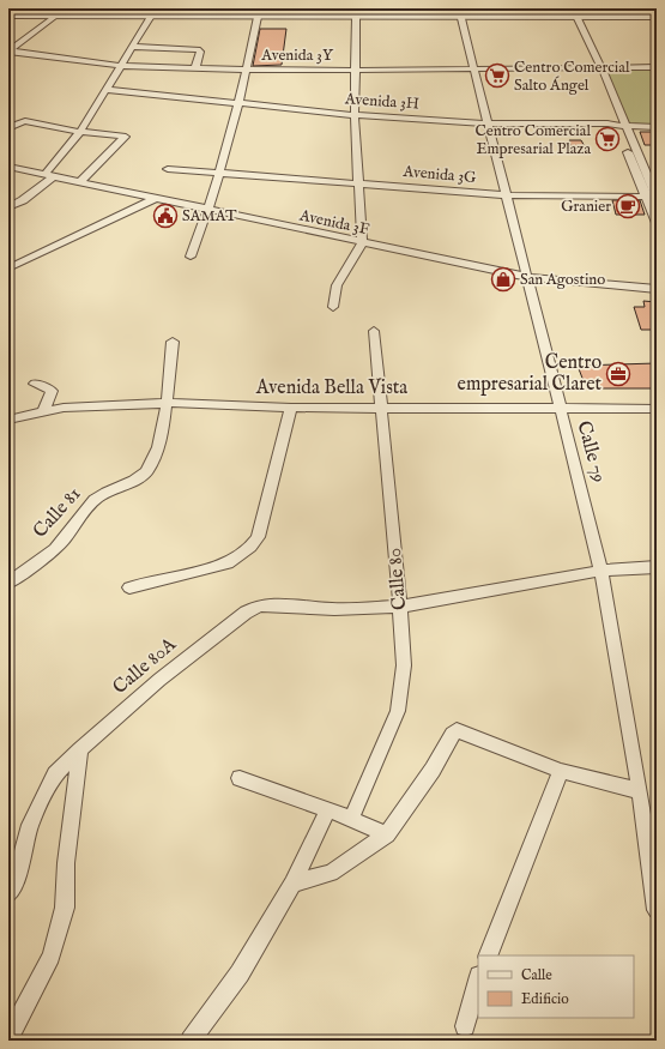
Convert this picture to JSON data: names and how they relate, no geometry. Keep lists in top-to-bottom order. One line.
{"streets":{"street":["Avenida 3Y","Avenida 3H","Avenida 3G","Avenida 3F","Avenida Bella Vista","Calle 79","Calle 81","Calle 80","Calle 80A"]},"crossings":[["Avenida 3Y","Calle 79"],["Avenida 3H","Calle 79"],["Avenida 3G","Calle 79"],["Avenida 3F","Calle 79"],["Avenida Bella Vista","Calle 79"],["Avenida Bella Vista","Calle 81"],["Avenida Bella Vista","Calle 80"],["Calle 79","Calle 80A"],["Calle 80","Calle 80A"]],"places":{"supermarket":["Centro Comercial Salto Ángel","Centro Comercial Empresarial Plaza"],"cafe":["Granier"],"public building":["SAMAT"],"shop":["San Agostino"],"office":["Centro empresarial Claret"]},"legend":["Calle","Edificio"]}
